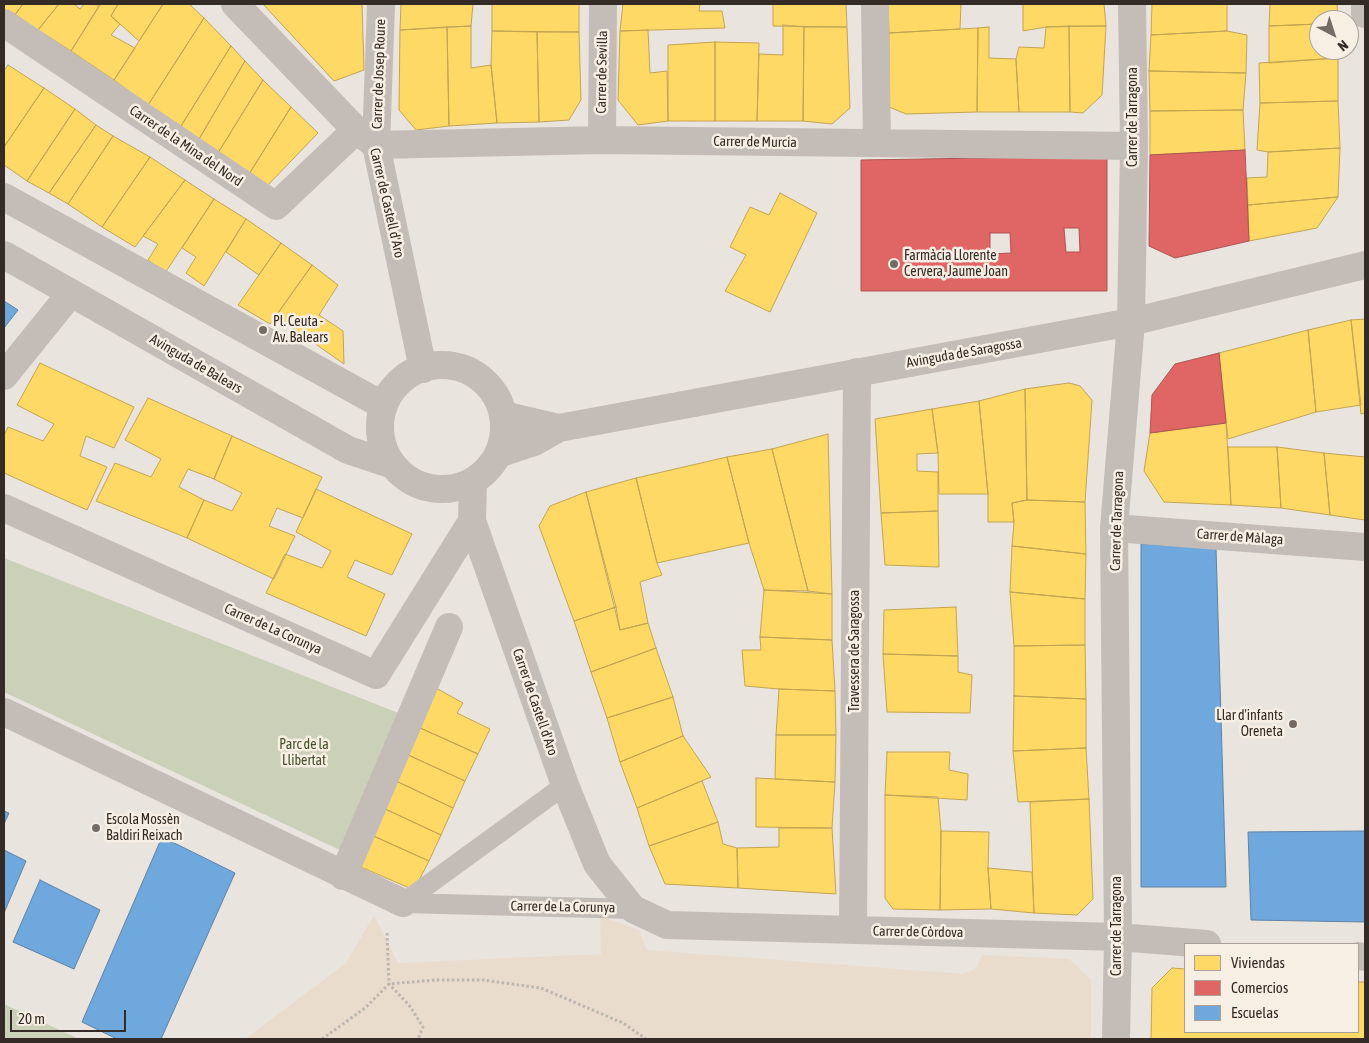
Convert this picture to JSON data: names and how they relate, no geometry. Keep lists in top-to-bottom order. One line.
{"streets":{"street":["Carrer de Sevilla","Carrer de Josep Roure","Carrer de Tarragona","Carrer de Murcia","Carrer de la Mina del Nord","Carrer de Castell d'Aro","Avinguda de Saragossa","Avinguda de Balears","Carrer de Màlaga","Carrer de La Corunya","Travessera de Saragossa","Carrer de Còrdova"]},"crossings":[["Carrer de Sevilla","Carrer de Murcia"],["Carrer de Josep Roure","Carrer de Murcia"],["Carrer de Josep Roure","Carrer de la Mina del Nord"],["Carrer de Josep Roure","Carrer de Castell d'Aro"],["Carrer de Tarragona","Carrer de Murcia"],["Carrer de Tarragona","Avinguda de Saragossa"],["Carrer de Tarragona","Carrer de Màlaga"],["Carrer de Tarragona","Carrer de Còrdova"],["Carrer de Murcia","Carrer de la Mina del Nord"],["Carrer de Murcia","Carrer de Castell d'Aro"],["Carrer de la Mina del Nord","Carrer de Castell d'Aro"],["Carrer de Castell d'Aro","Avinguda de Saragossa"],["Carrer de Castell d'Aro","Avinguda de Balears"],["Carrer de Castell d'Aro","Carrer de La Corunya"],["Carrer de Castell d'Aro","Carrer de Còrdova"],["Avinguda de Saragossa","Avinguda de Balears"],["Avinguda de Saragossa","Travessera de Saragossa"],["Carrer de La Corunya","Carrer de Còrdova"],["Travessera de Saragossa","Carrer de Còrdova"]],"parks":["Parc de la Llibertat"],"places":["Farmàcia Llorente Cervera, Jaume Joan","Pl. Ceuta - Av. Balears","Llar d'infants Oreneta","Escola Mossèn Baldiri Reixach"],"legend":["Viviendas","Comercios","Escuelas"],"scale_bar":"20 m","north":"bottom right"}
